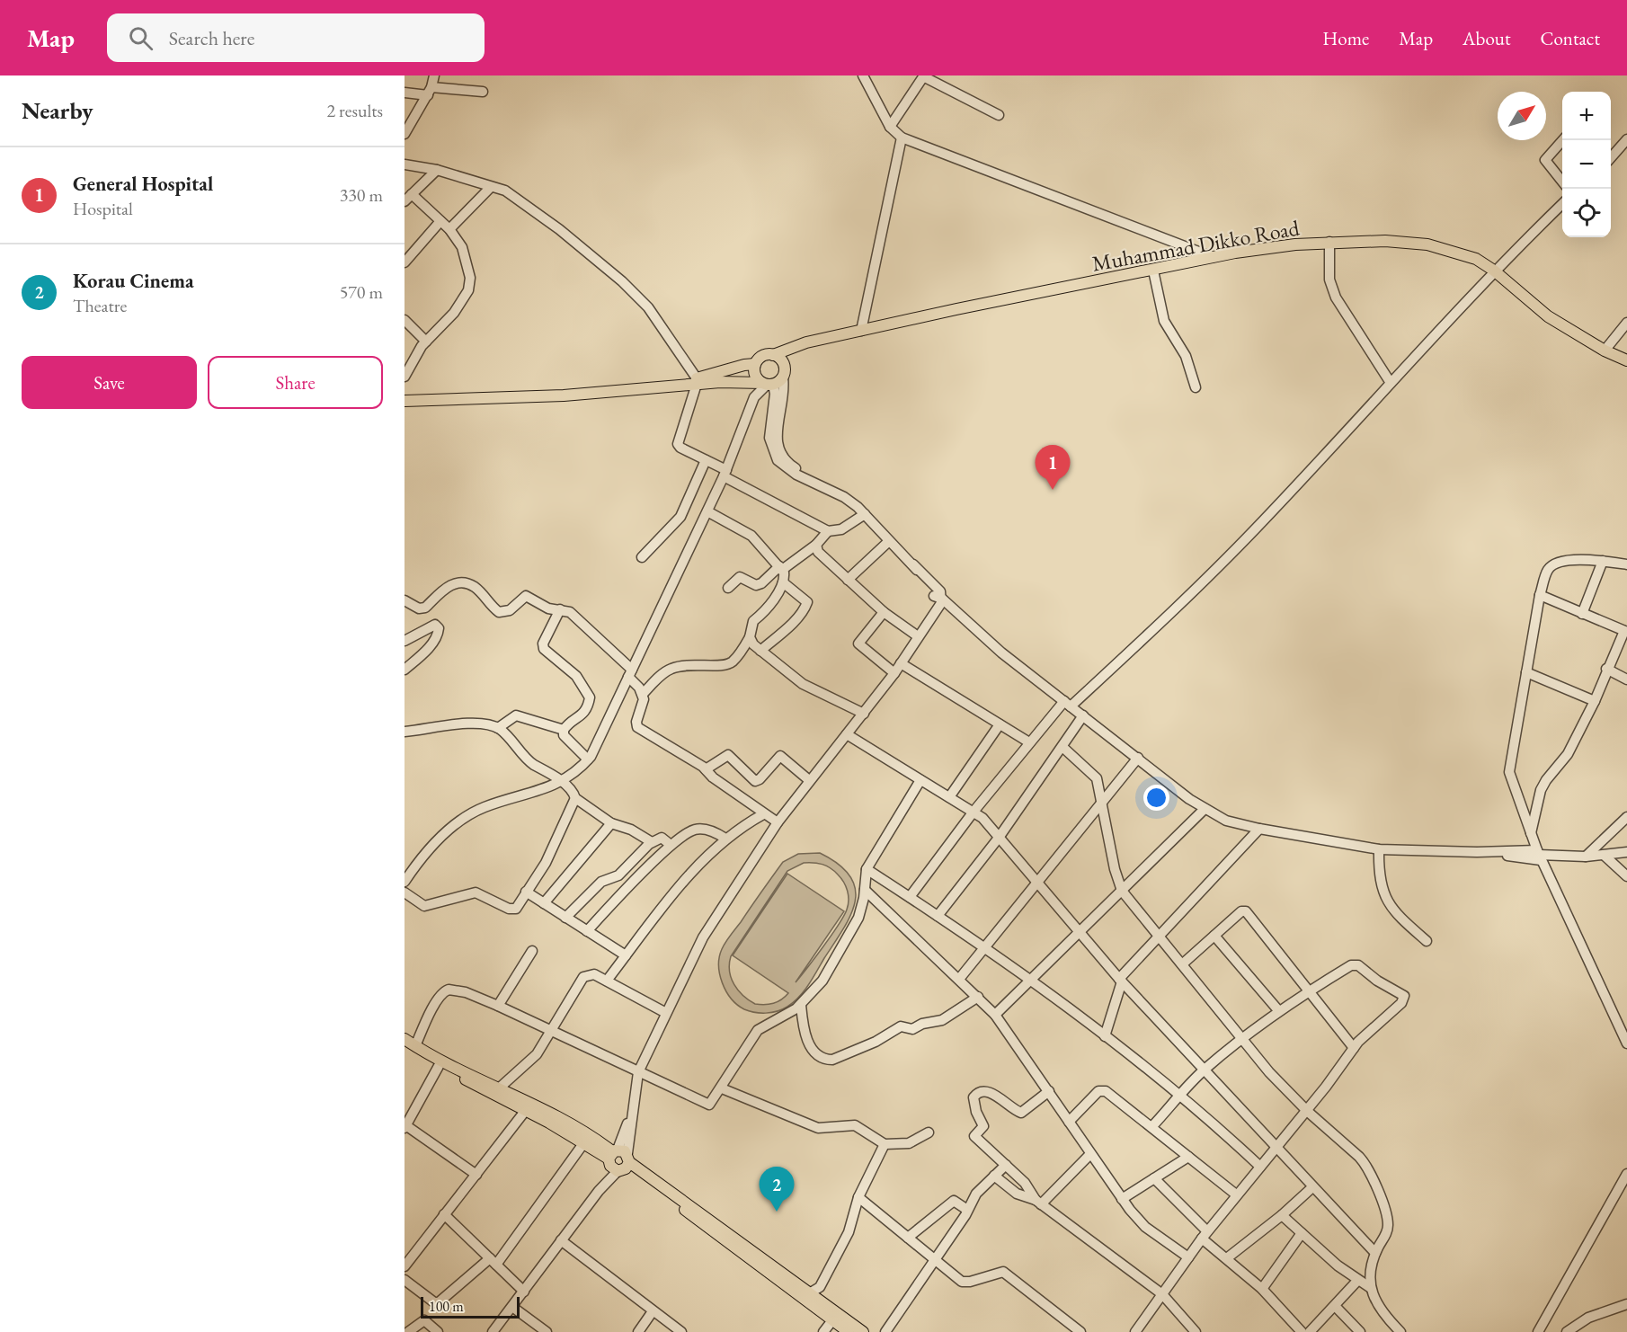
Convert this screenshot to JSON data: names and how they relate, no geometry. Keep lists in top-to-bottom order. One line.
{"streets":{"main road":["Muhammad Dikko Road"]},"scale_bar":"100 m","north":"top right","page":{"header":"Map","search":"Search here","nav":["Home","Map","About","Contact"],"heading":["Nearby","2 results"],"map_buttons":["+","−"],"list":[{"mark":"1","name":"General Hospital","note":"Hospital","value":"330 m"},{"mark":"2","name":"Korau Cinema","note":"Theatre","value":"570 m"}],"buttons":["Save","Share"],"pins":["1","2"],"scale":"100 m"}}
